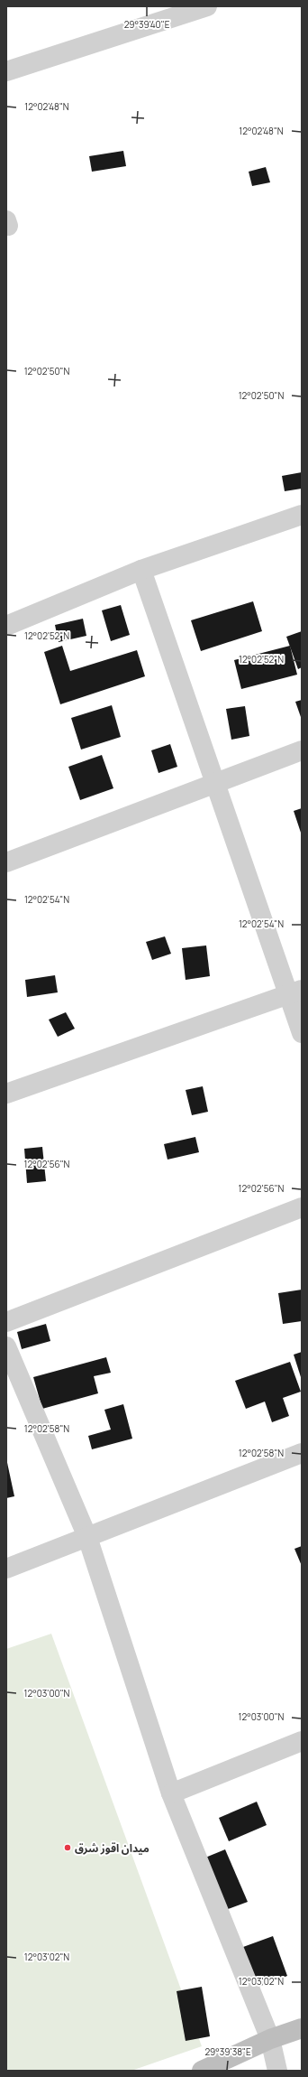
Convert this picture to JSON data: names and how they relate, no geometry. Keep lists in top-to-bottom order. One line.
{"places":["ميدان اقوز شرق"],"coordinates":["29°39'40\"E","12°02'48\"N","12°02'50\"N","12°02'52\"N","12°02'54\"N","12°02'56\"N","12°02'58\"N","12°03'00\"N","12°03'02\"N","29°39'38\"E"]}
